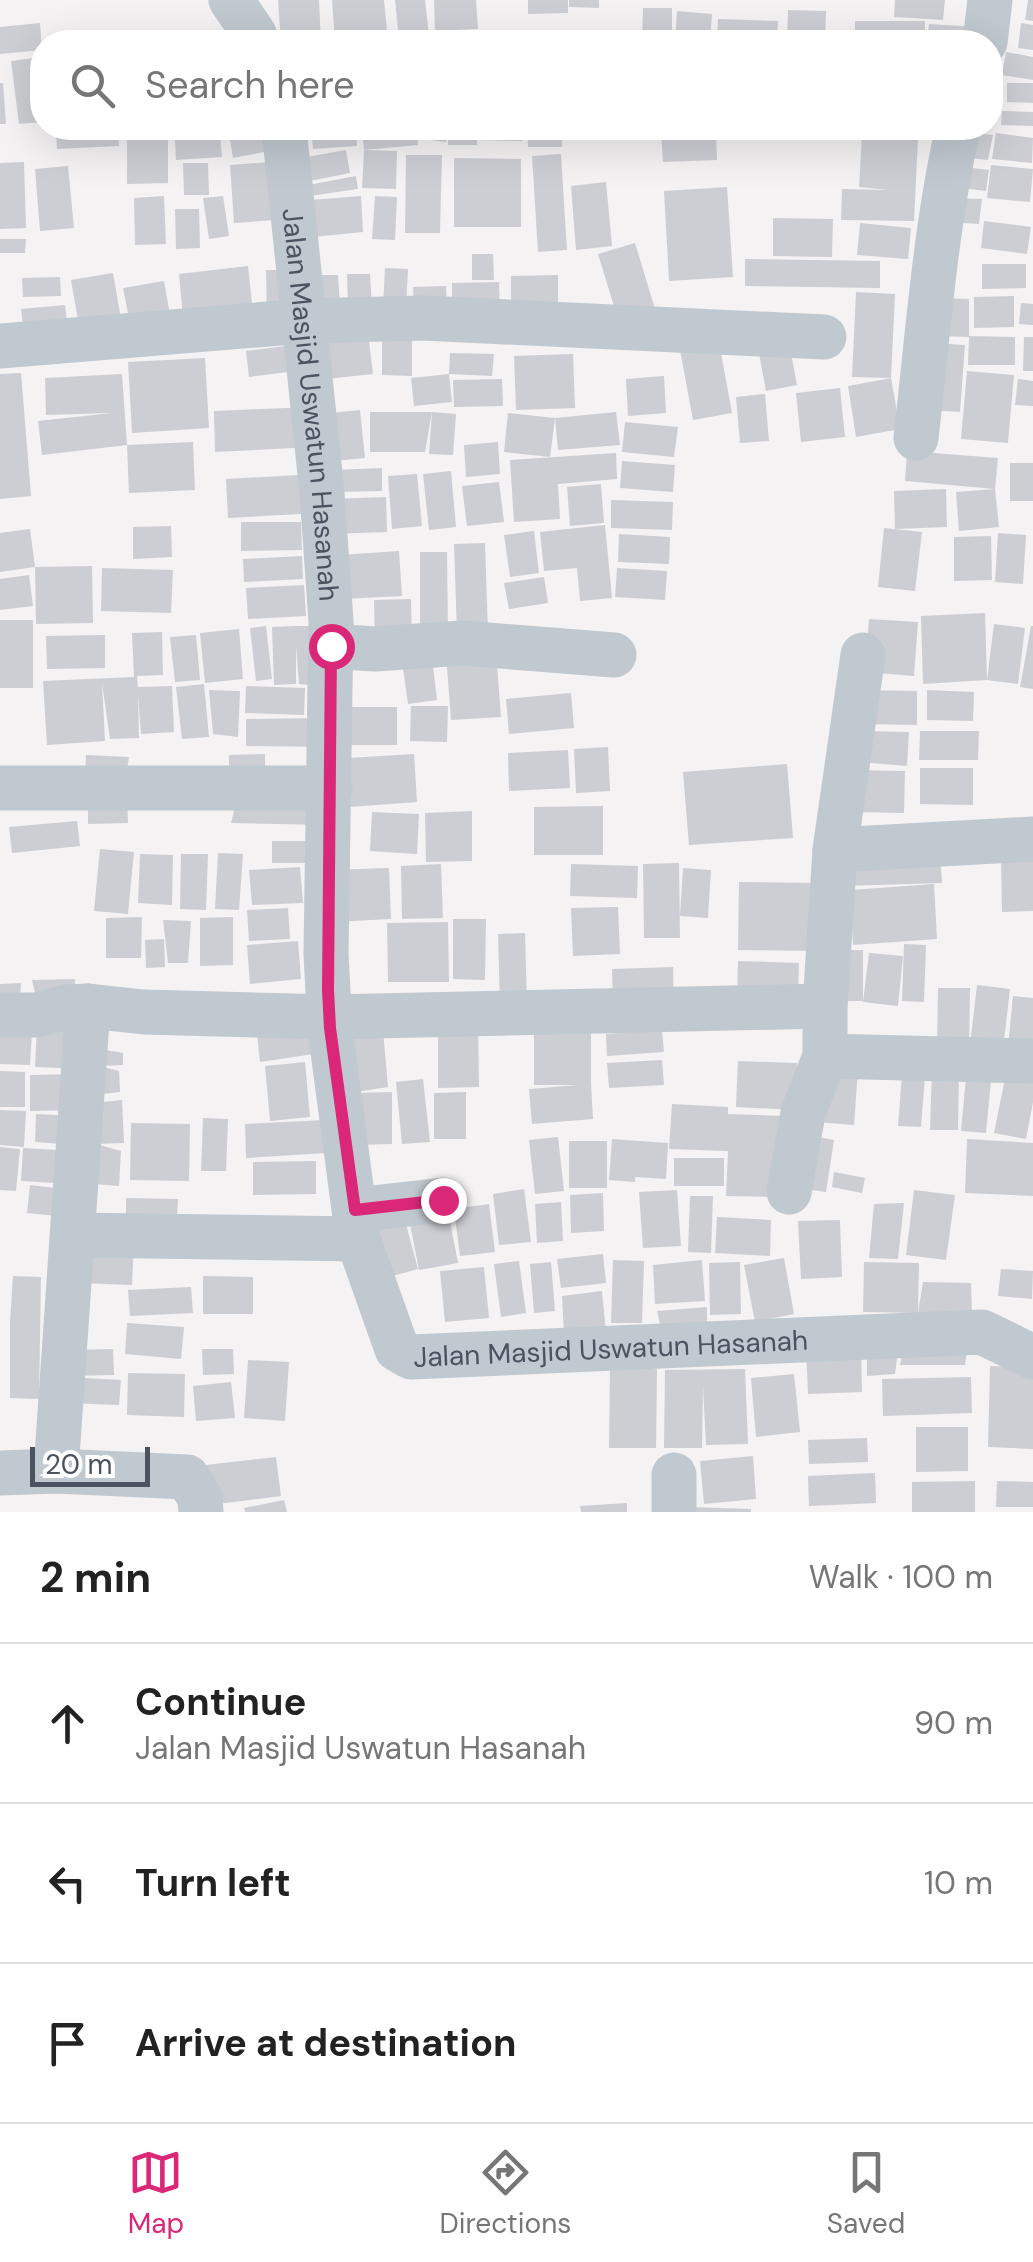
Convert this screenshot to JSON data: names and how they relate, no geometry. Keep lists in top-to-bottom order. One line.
{"streets":{"street":["Jalan Masjid Uswatun Hasanah"]},"scale_bar":"20 m","page":{"search":"Search here","scale":"20 m","heading":["2 min","Walk · 100 m"],"list":[["Continue","Jalan Masjid Uswatun Hasanah","90 m"],["Turn left","10 m"],"Arrive at destination"],"nav":["Map","Directions","Saved"]}}
